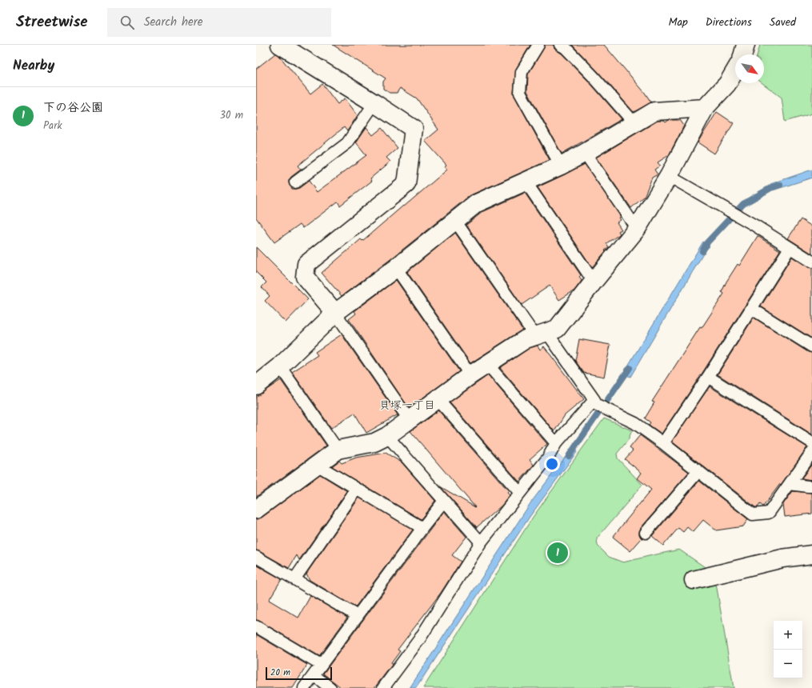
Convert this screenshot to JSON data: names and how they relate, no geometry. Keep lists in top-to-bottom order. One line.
{"districts":["貝塚一丁目"],"scale_bar":"20 m","north":"bottom right","page":{"header":"Streetwise","search":"Search here","nav":["Map","Directions","Saved"],"heading":"Nearby","list":[{"mark":"1","name":"下の谷公園","note":"Park","value":"30 m"}],"pins":"1","map_buttons":["+","−"],"scale":"20 m"}}
